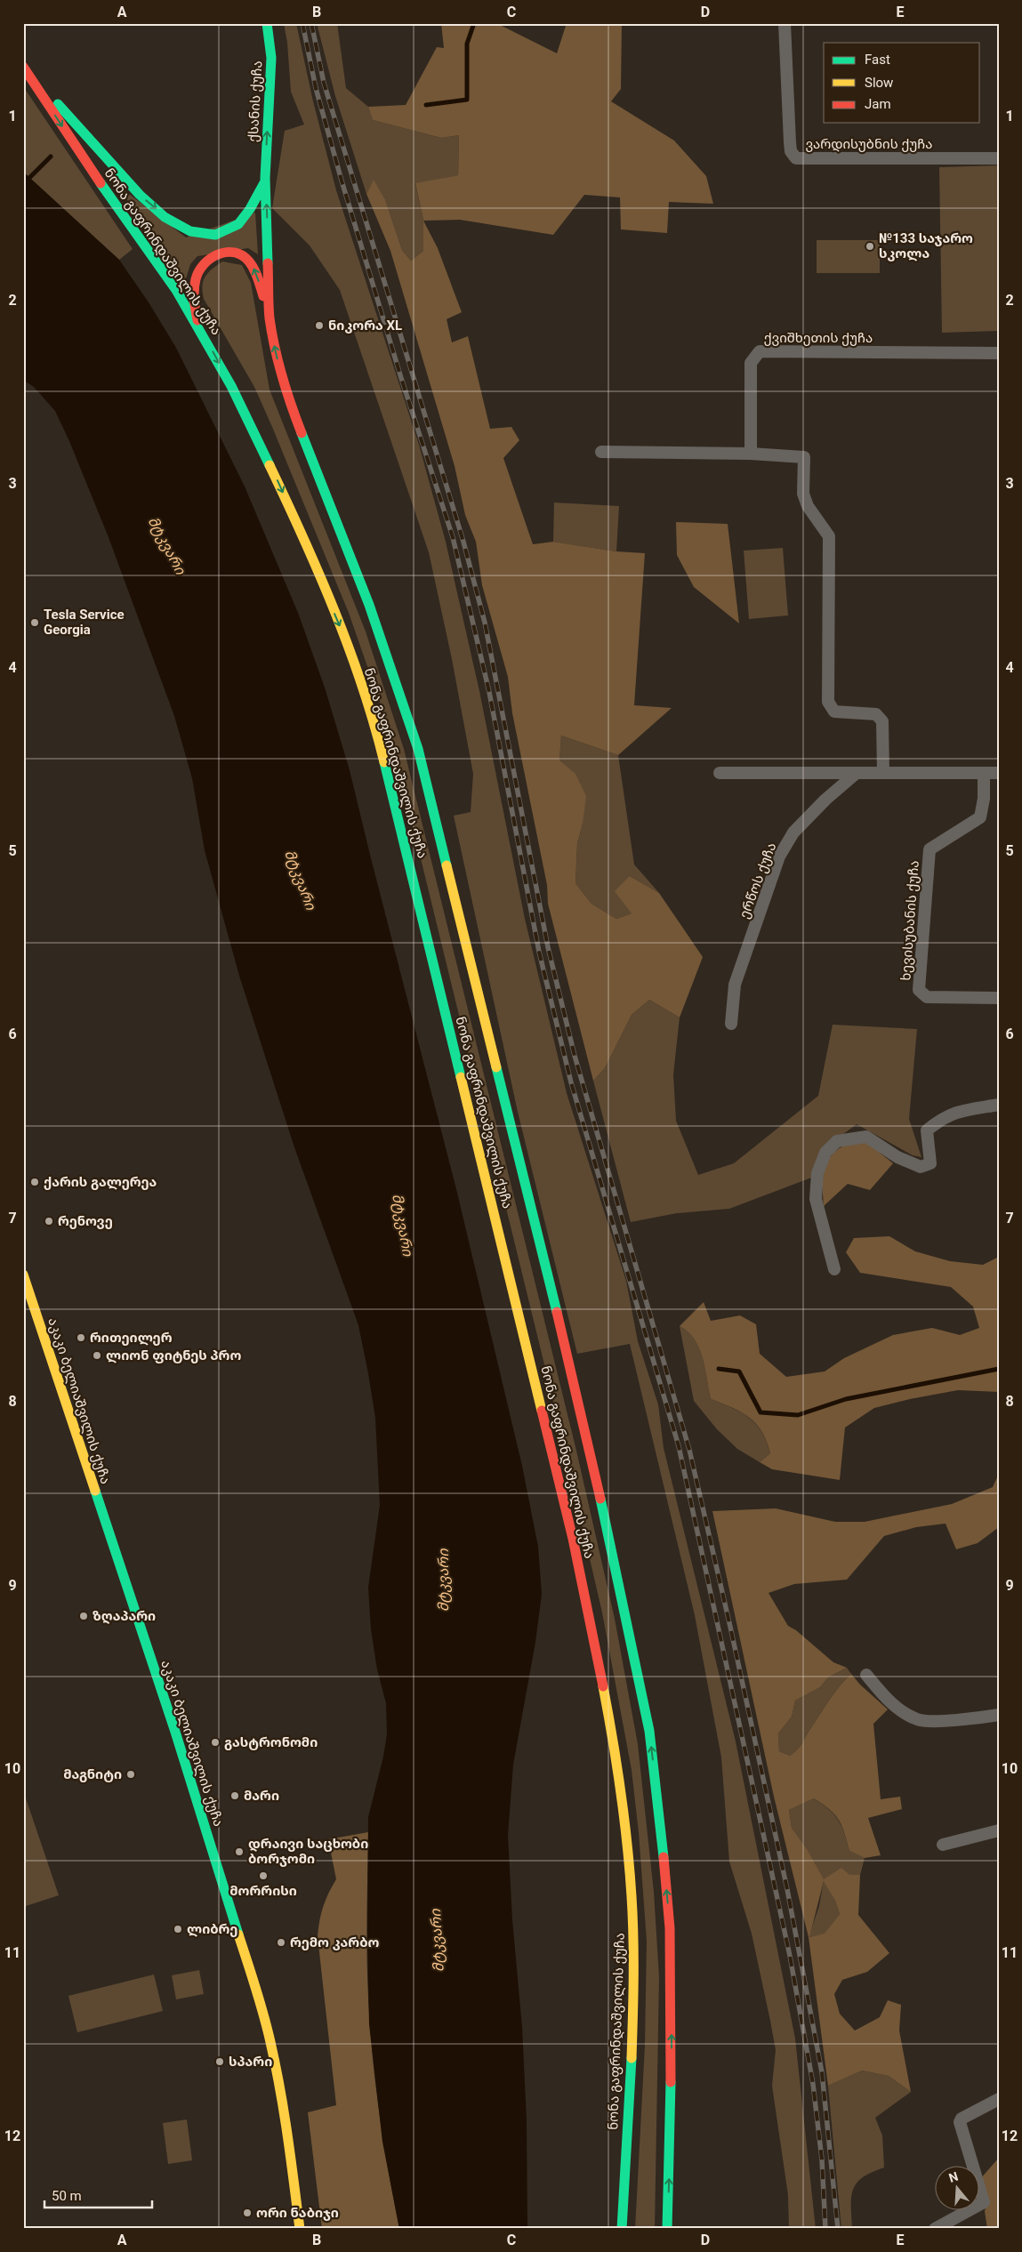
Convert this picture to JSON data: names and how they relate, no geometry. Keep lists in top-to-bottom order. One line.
{"streets":{"main road":["ქსანის ქუჩა","ნონა გაფრინდაშვილის ქუჩა","აკაკი ბელიაშვილის ქუჩა"],"street":["ვარდისუბნის ქუჩა","ქვიშხეთის ქუჩა","ერწოს ქუჩა","ხევისუბანის ქუჩა"]},"crossings":[["ქსანის ქუჩა","ნონა გაფრინდაშვილის ქუჩა"]],"one_way":["ქსანის ქუჩა"],"water":["მტკვარი"],"places":["№133 საჯარო სკოლა","ნიკორა XL","Tesla Service Georgia","ქარის გალერეა","რენოვე","რითეილერ","ლიონ ფიტნეს პრო","ზღაპარი","გასტრონომი","მაგნიტი","მარი","დრაივი საცხობი ბორჯომი","მორრისი","ლიბრე","რემო კარბო","სპარი","ორი ნაბიჯი"],"legend":["Fast","Slow","Jam"],"scale_bar":"50 m","north":"top","grid":{"columns":["A","B","C","D","E"],"rows":["1","2","3","4","5","6","7","8","9","10","11","12"]}}
